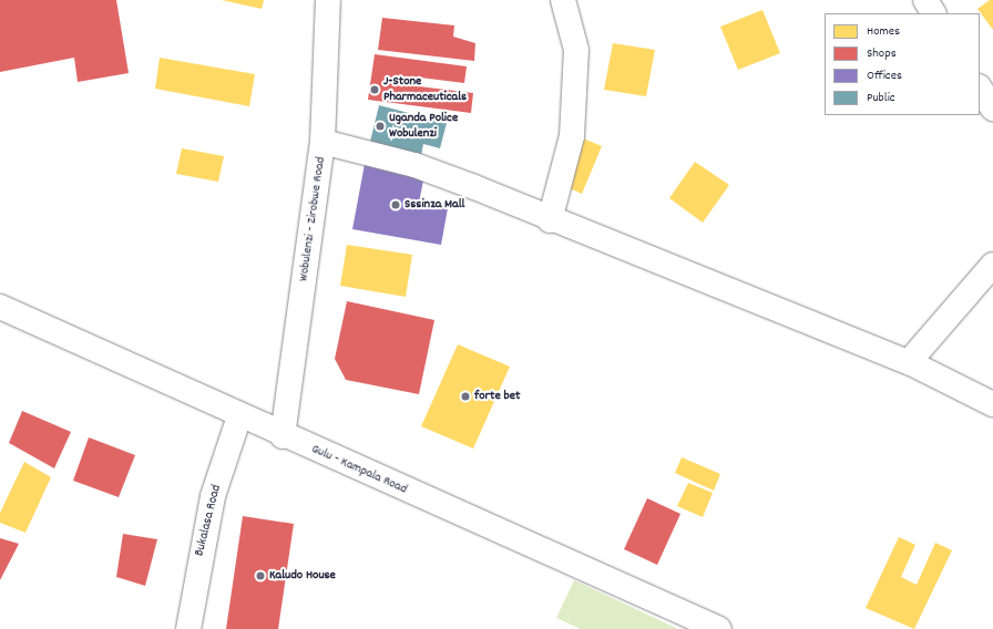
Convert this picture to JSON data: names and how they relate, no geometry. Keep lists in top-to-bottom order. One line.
{"streets":{"street":["Wobulenzi - Zirobwe Road","Gulu - Kampala Road","Bukalasa Road"]},"crossings":[["Wobulenzi - Zirobwe Road","Gulu - Kampala Road"],["Gulu - Kampala Road","Bukalasa Road"]],"places":["J-Stone Pharmaceuticals","Uganda Police Wobulenzi","Sssinza Mall","forte bet","Kaludo House"],"legend":["Homes","Shops","Offices","Public"]}
